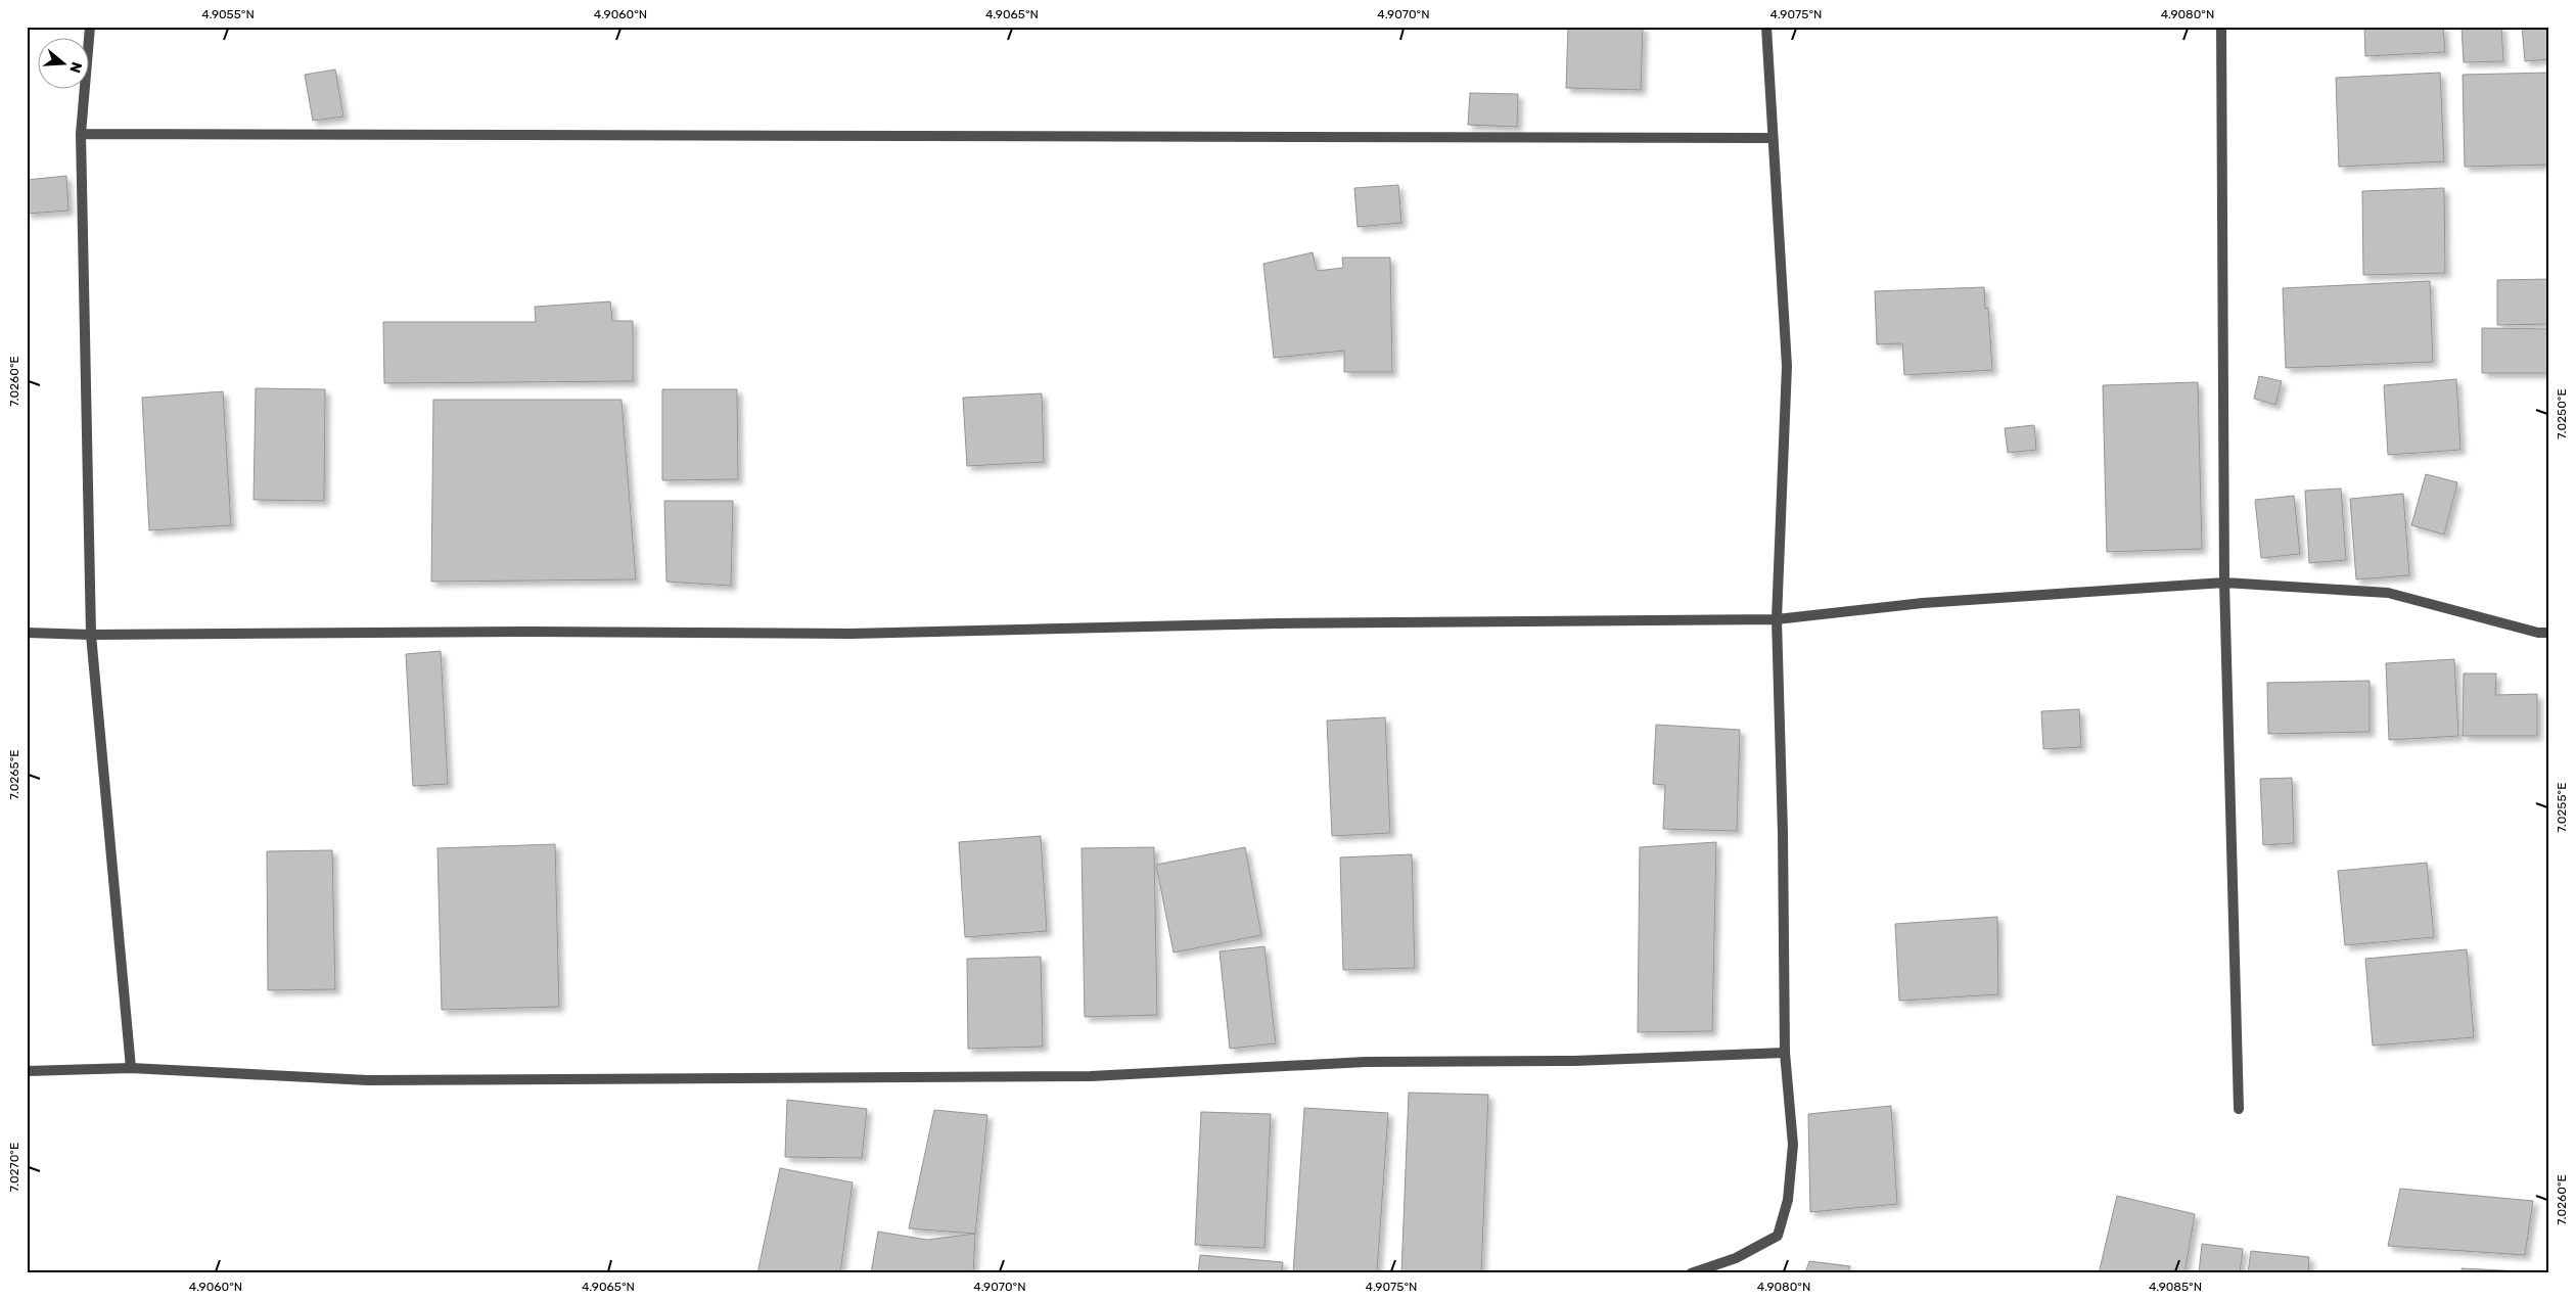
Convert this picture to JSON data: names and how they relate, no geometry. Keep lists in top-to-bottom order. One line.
{"north":"right","coordinates":["4.9055°N","4.9060°N","4.9065°N","4.9070°N","4.9075°N","4.9080°N","7.0260°E","7.0250°E","7.0265°E","7.0255°E","7.0270°E","4.9085°N"]}
